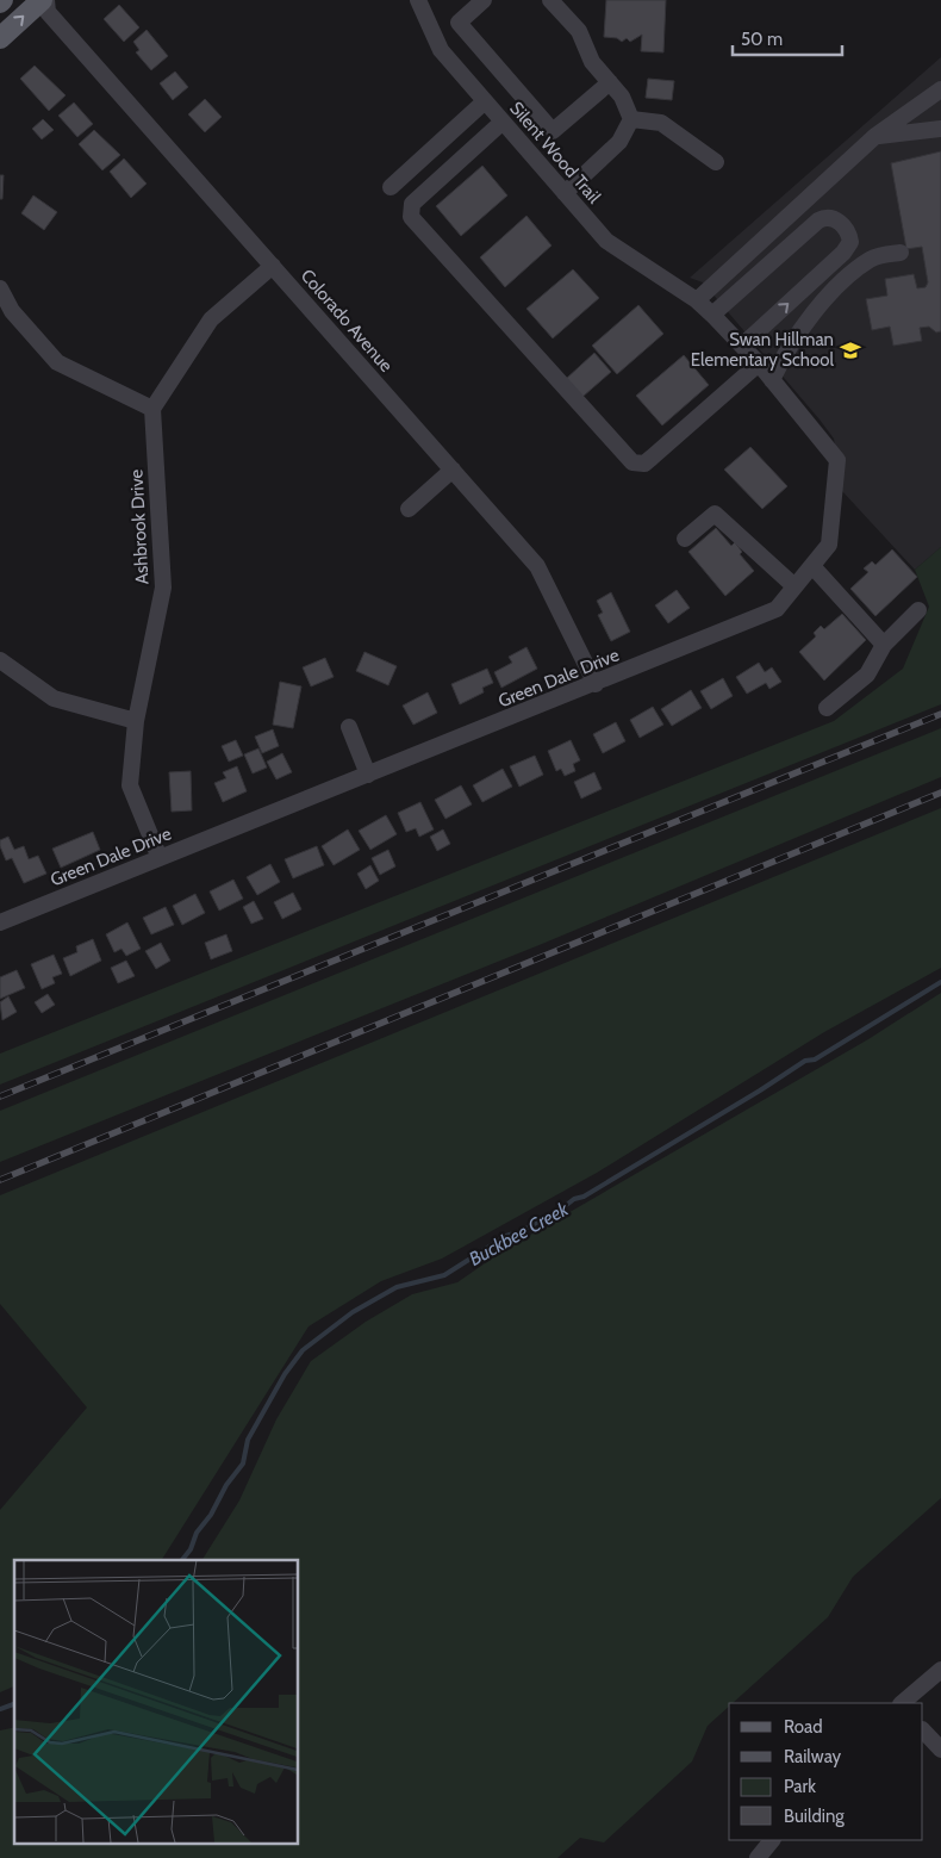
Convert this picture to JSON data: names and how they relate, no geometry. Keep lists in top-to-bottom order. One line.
{"streets":{"street":["Silent Wood Trail","Colorado Avenue","Ashbrook Drive","Green Dale Drive"]},"crossings":[["Silent Wood Trail","Green Dale Drive"],["Colorado Avenue","Green Dale Drive"],["Ashbrook Drive","Green Dale Drive"]],"water":["Buckbee Creek"],"places":{"school or university":["Swan Hillman Elementary School"]},"legend":["Road","Railway","Park","Building"],"scale_bar":"50 m"}
